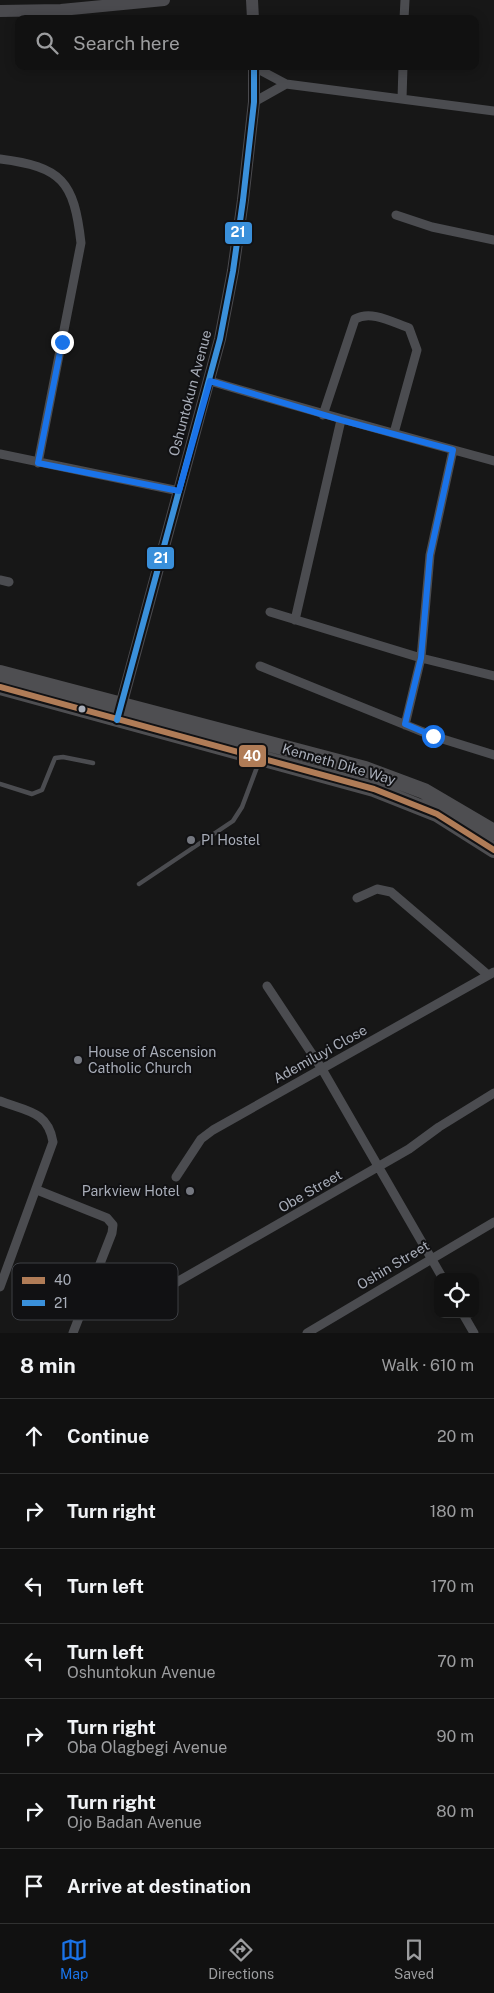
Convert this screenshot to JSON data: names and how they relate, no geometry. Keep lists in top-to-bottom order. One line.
{"streets":{"highway":["Kenneth Dike Way"],"main road":["Oshuntokun Avenue"],"street":["Ademiluyi Close","Obe Street","Oshin Street"]},"crossings":[["Oshuntokun Avenue","Kenneth Dike Way"]],"places":["PI Hostel","House of Ascension Catholic Church","Parkview Hotel"],"lines":["transit line 21","transit line 40"],"legend":["40","21"],"page":{"search":"Search here","heading":["8 min","Walk · 610 m"],"list":[["Continue","20 m"],["Turn right","180 m"],["Turn left","170 m"],["Turn left","Oshuntokun Avenue","70 m"],["Turn right","Oba Olagbegi Avenue","90 m"],["Turn right","Ojo Badan Avenue","80 m"],"Arrive at destination"],"nav":["Map","Directions","Saved"]}}
